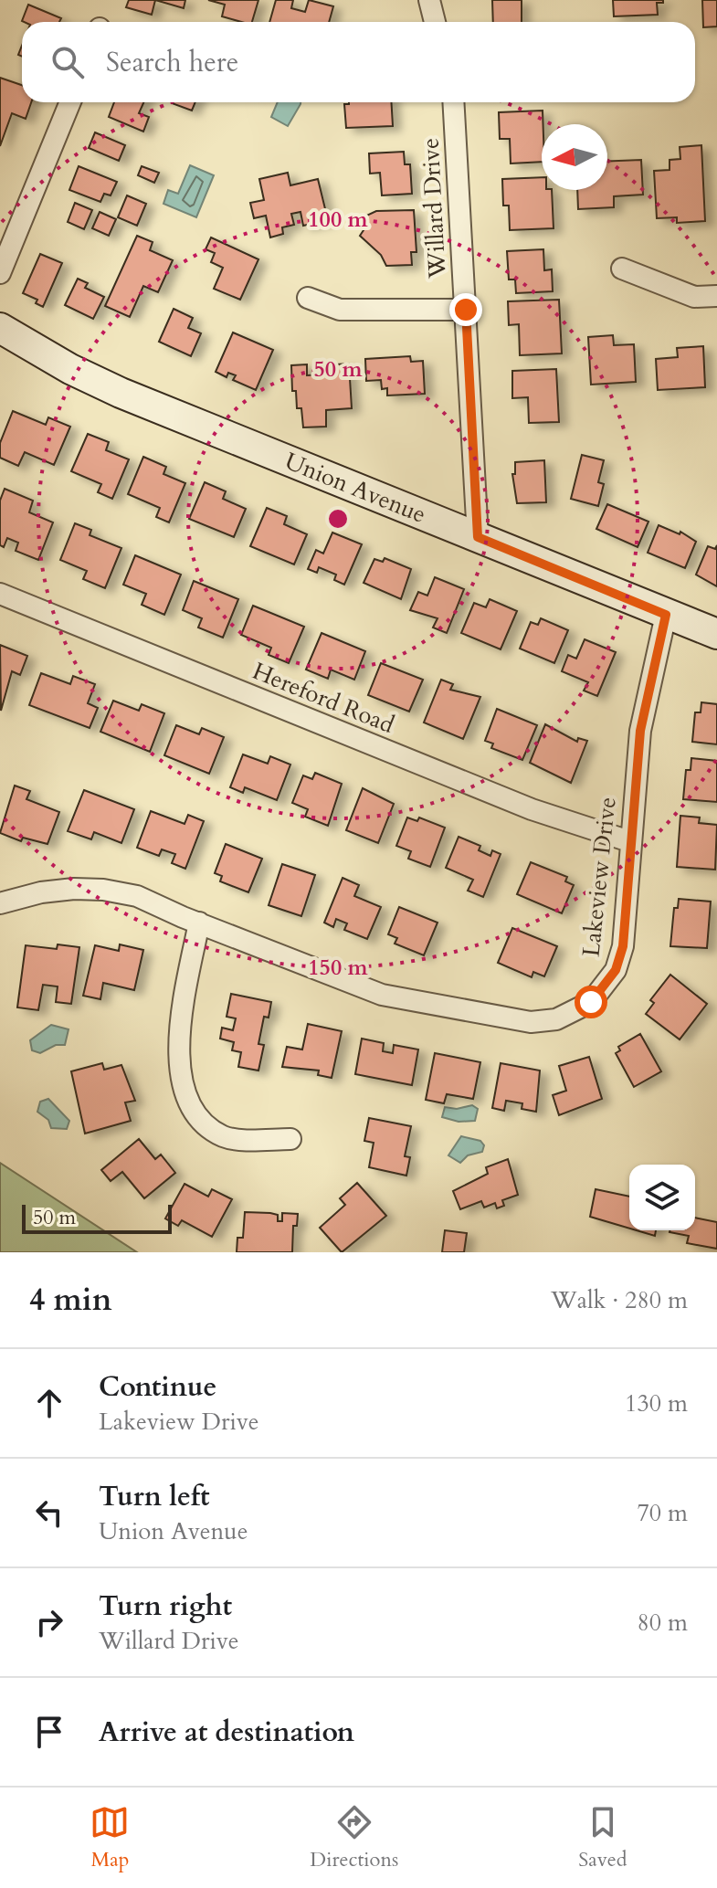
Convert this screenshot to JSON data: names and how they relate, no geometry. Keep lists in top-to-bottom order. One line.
{"streets":{"main road":["Union Avenue"],"street":["Willard Drive","Hereford Road","Lakeview Drive"]},"crossings":[["Willard Drive","Union Avenue"],["Union Avenue","Lakeview Drive"],["Hereford Road","Lakeview Drive"]],"scale_bar":"50 m","north":"left","page":{"search":"Search here","scale":"50 m","heading":["4 min","Walk · 280 m"],"list":[["Continue","Lakeview Drive","130 m"],["Turn left","Union Avenue","70 m"],["Turn right","Willard Drive","80 m"],"Arrive at destination"],"nav":["Map","Directions","Saved"]},"rings":["100 m","50 m","150 m"]}
